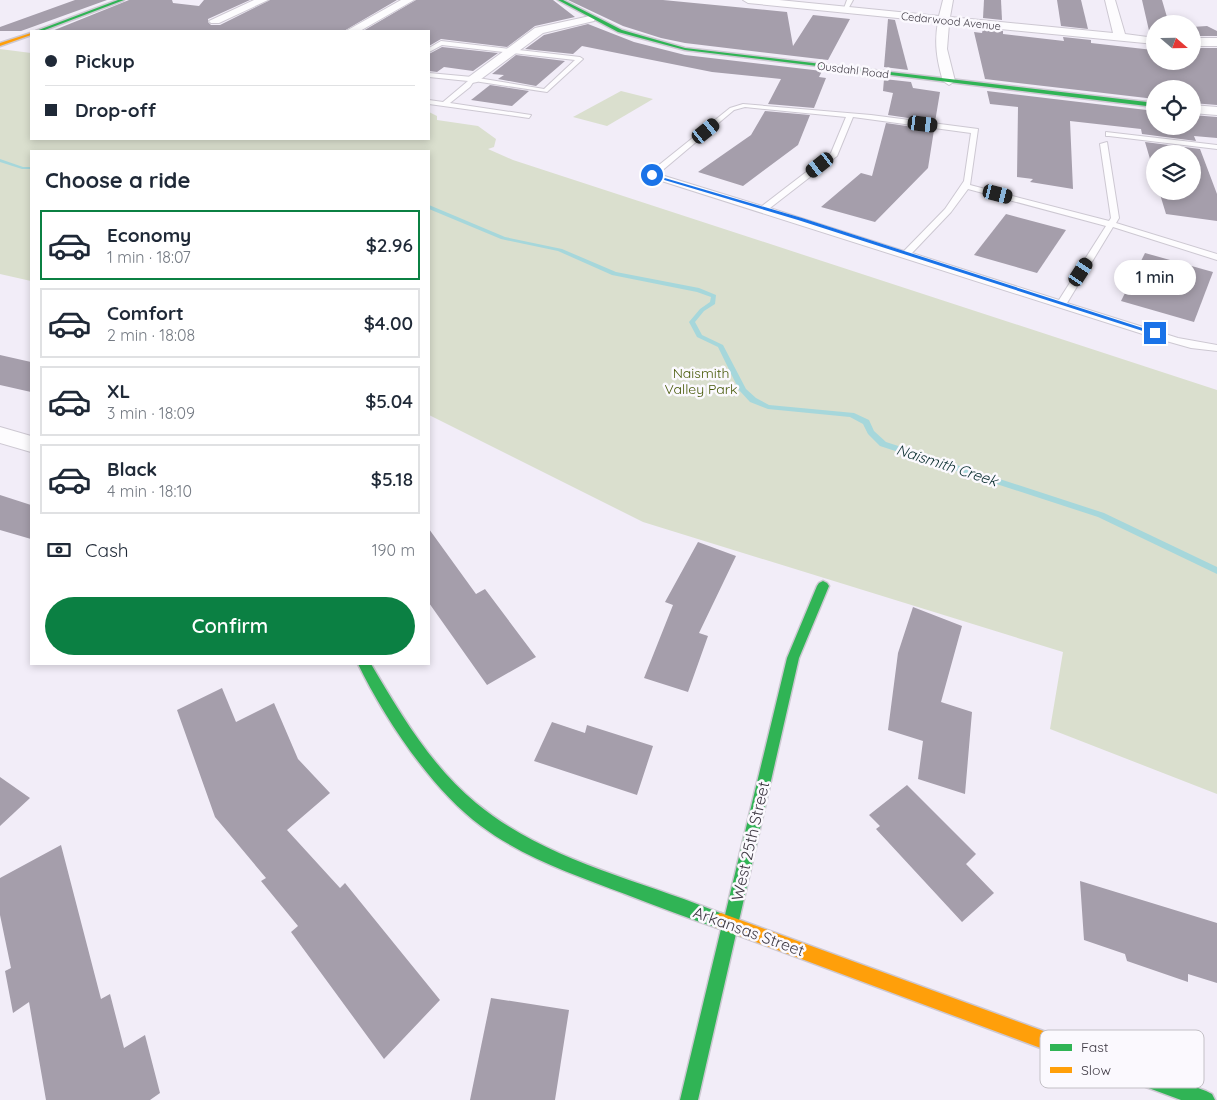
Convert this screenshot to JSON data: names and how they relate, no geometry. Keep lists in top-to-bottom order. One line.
{"streets":{"street":["Cedarwood Avenue","Ousdahl Road","West 25th Street","Arkansas Street"]},"crossings":[["West 25th Street","Arkansas Street"]],"water":["Naismith Creek"],"parks":["Naismith Valley Park"],"legend":["Fast","Slow"],"north":"right","page":{"banner":["Pickup","Drop-off"],"heading":"Choose a ride","list":[{"name":"Economy","note":"1 min · 18:07","value":"$2.96"},{"name":"Comfort","note":"2 min · 18:08","value":"$4.00"},{"name":"XL","note":"3 min · 18:09","value":"$5.04"},{"name":"Black","note":"4 min · 18:10","value":"$5.18"}],"bubble":"1 min","pay":["Cash","190 m"],"buttons":"Confirm"}}
